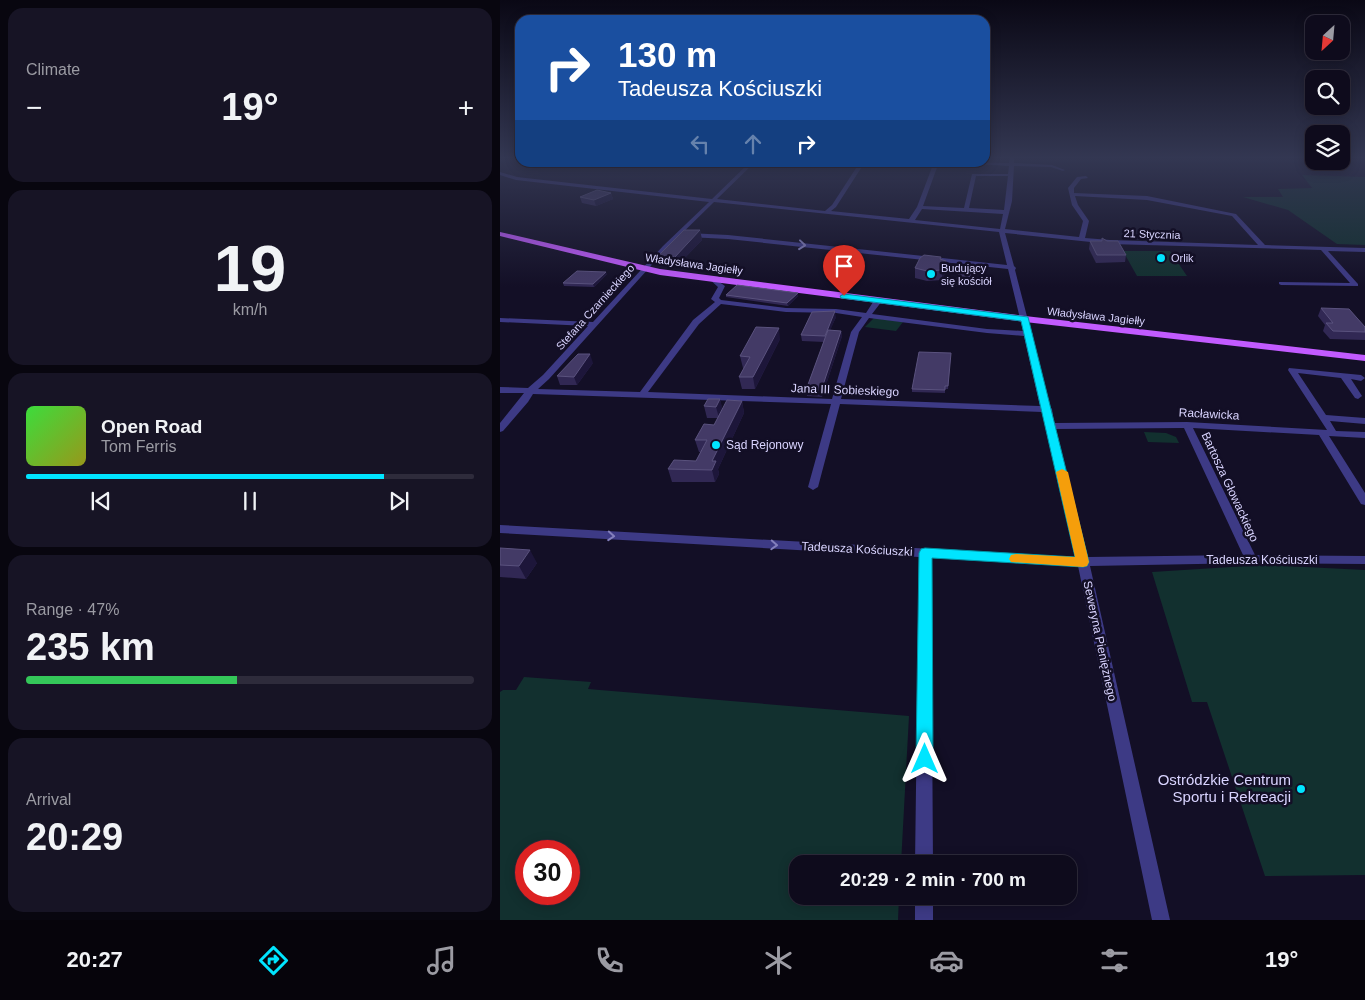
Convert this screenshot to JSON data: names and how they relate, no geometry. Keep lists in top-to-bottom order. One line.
{"streets":{"main road":["Władysława Jagiełły"],"street":["21 Stycznia","Stefana Czarnieckiego","Jana III Sobieskiego","Racławicka","Bartosza Głowackiego","Tadeusza Kościuszki","Seweryna Pieniężnego"]},"crossings":[["21 Stycznia","Stefana Czarnieckiego"],["21 Stycznia","Seweryna Pieniężnego"],["Władysława Jagiełły","Stefana Czarnieckiego"],["Władysława Jagiełły","Seweryna Pieniężnego"],["Stefana Czarnieckiego","Jana III Sobieskiego"],["Jana III Sobieskiego","Seweryna Pieniężnego"],["Racławicka","Bartosza Głowackiego"],["Racławicka","Seweryna Pieniężnego"],["Bartosza Głowackiego","Tadeusza Kościuszki"],["Tadeusza Kościuszki","Seweryna Pieniężnego"]],"one_way":["Tadeusza Kościuszki"],"places":["Orlik","Budujący się kościół","Sąd Rejonowy","Ostródzkie Centrum Sportu i Rekreacji"],"north":"bottom left","page":{"tile":["Climate",["19","km/h"],["Range · 47%","235 km"],["Arrival","20:29"]],"turn":["130 m","Tadeusza Kościuszki"],"heat":["−","19°","+"],"song":["Open Road","Tom Ferris"],"limit":"30","trip":"20:29 · 2 min · 700 m","tabs":["20:27","19°"]}}
